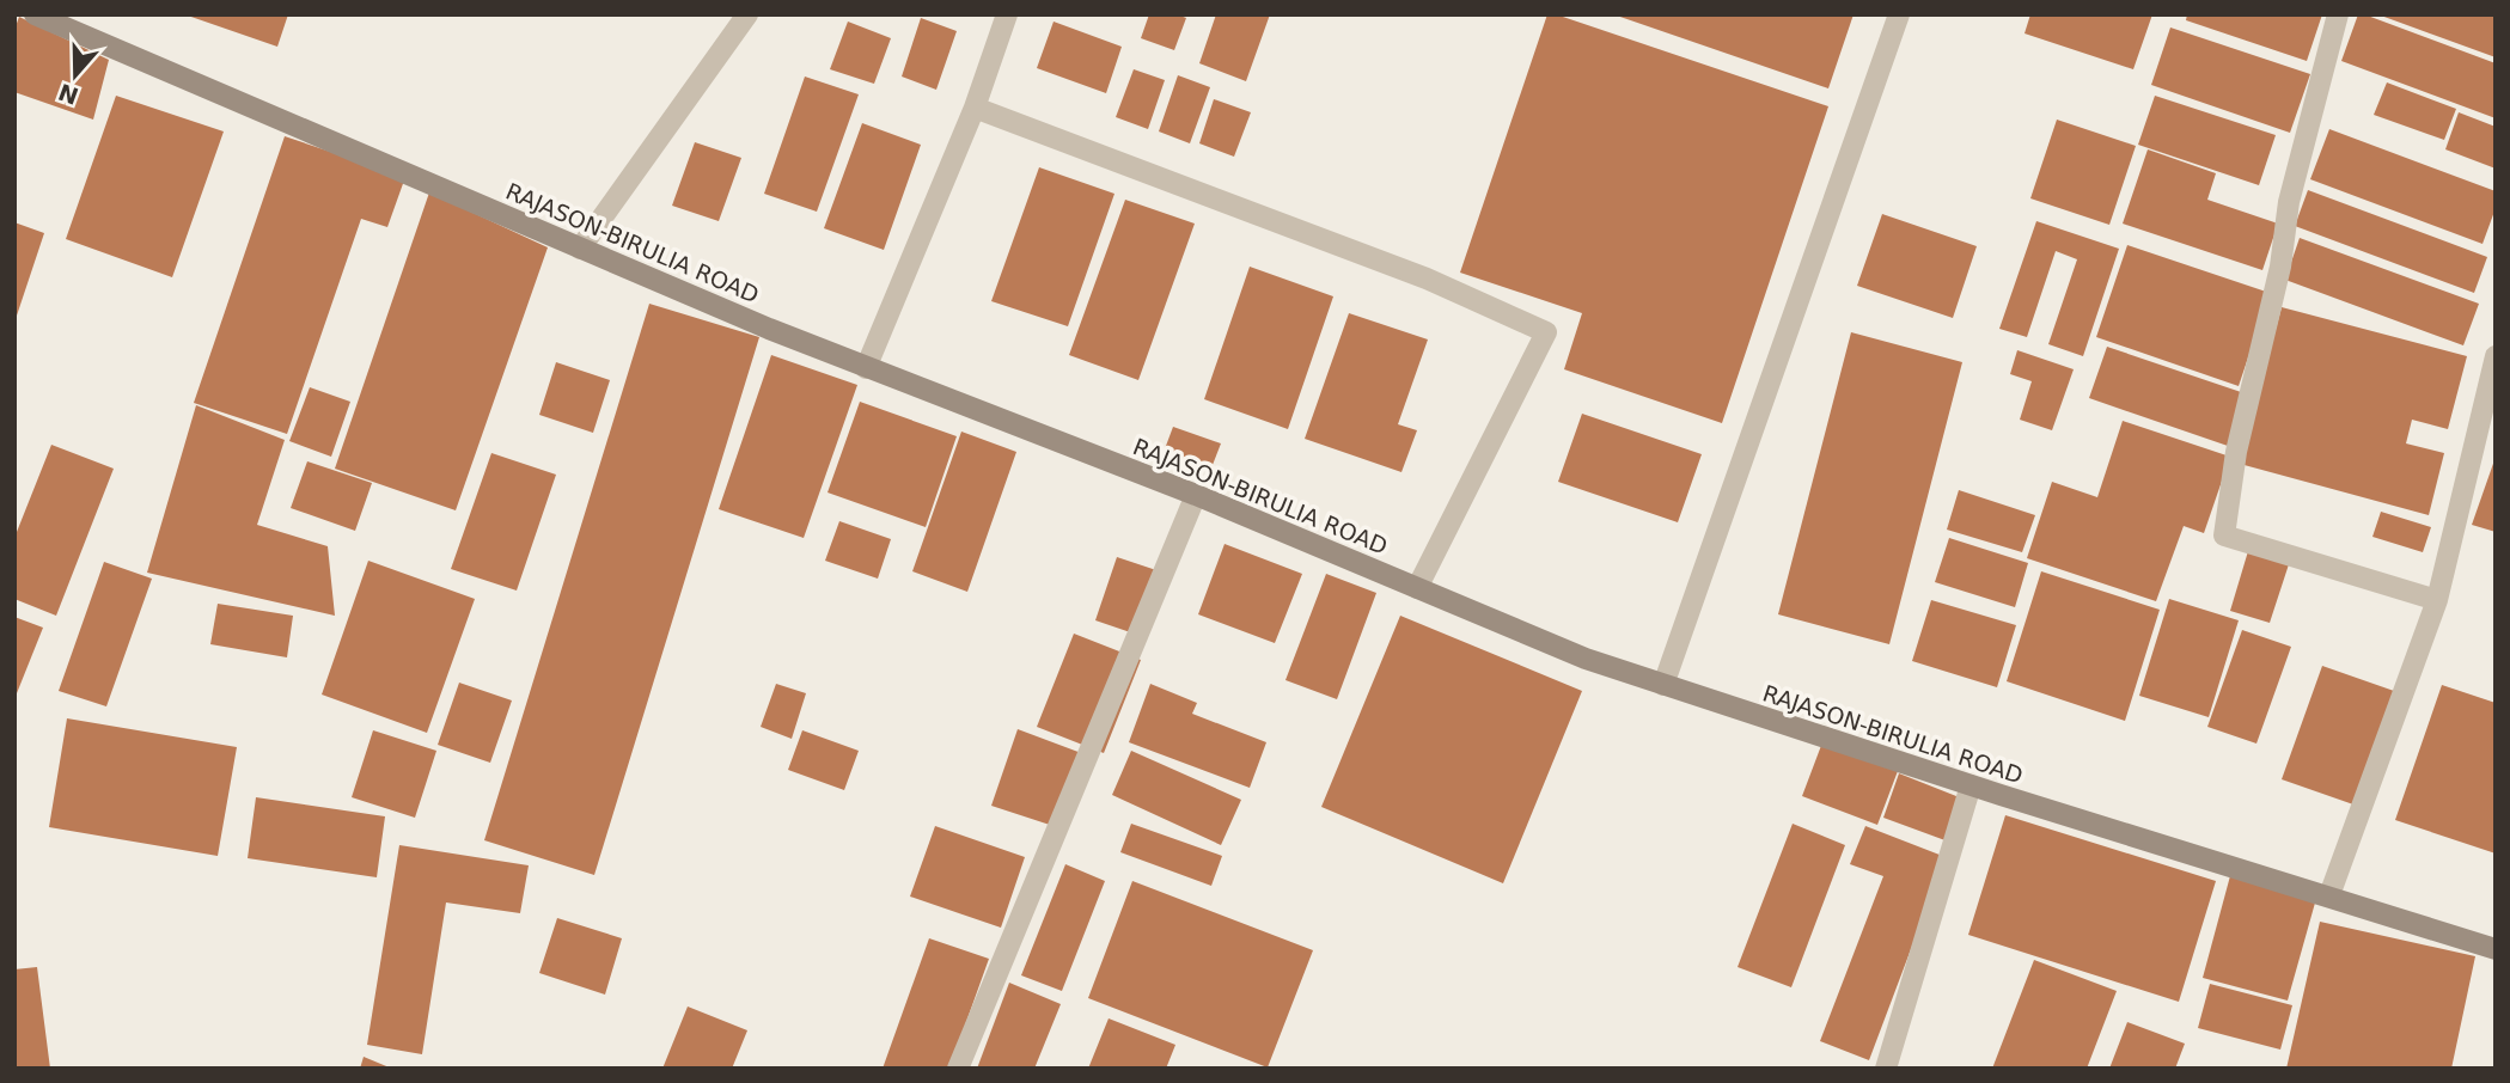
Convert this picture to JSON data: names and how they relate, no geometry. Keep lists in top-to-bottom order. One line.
{"streets":{"street":["RAJASON-BIRULIA ROAD"]},"north":"bottom"}
